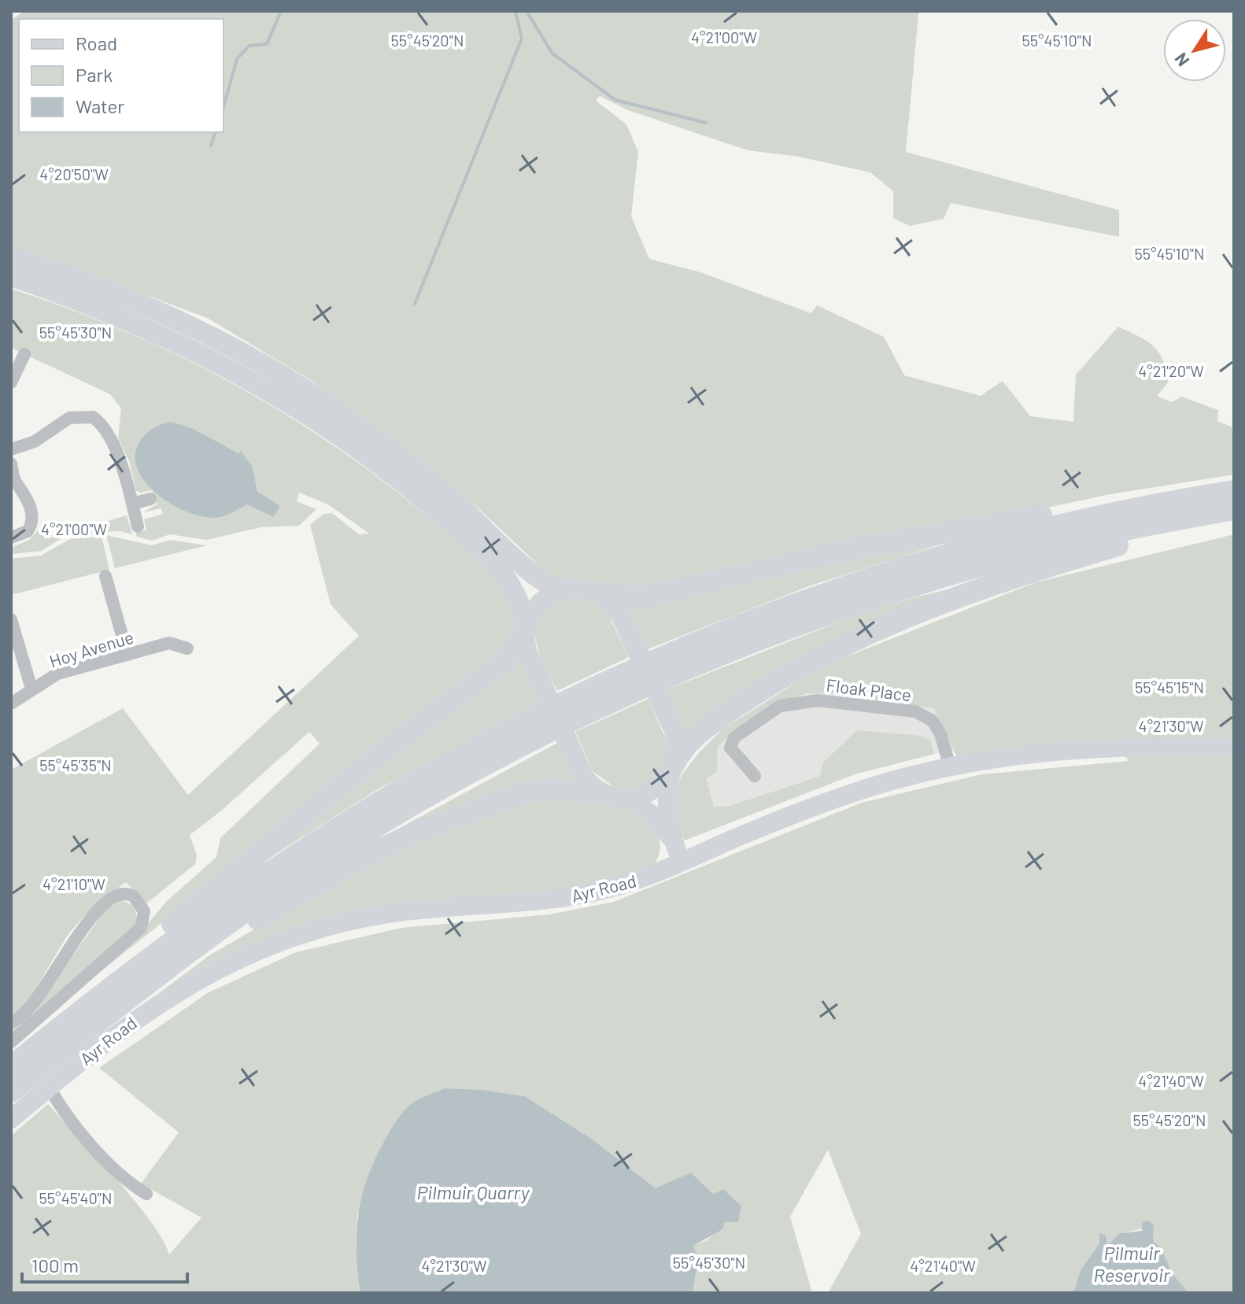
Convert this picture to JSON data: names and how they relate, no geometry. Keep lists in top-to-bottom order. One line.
{"streets":{"main road":["Ayr Road"],"street":["Hoy Avenue","Floak Place"]},"crossings":[["Floak Place","Ayr Road"]],"water":["Pilmuir Quarry","Pilmuir Reservoir"],"legend":["Road","Park","Water"],"scale_bar":"100 m","north":"bottom left","coordinates":["4°21'00\"W","55°45'20\"N","55°45'10\"N","4°20'50\"W","55°45'30\"N","4°21'20\"W","55°45'15\"N","4°21'30\"W","55°45'35\"N","4°21'10\"W","4°21'40\"W","55°45'40\"N"]}
